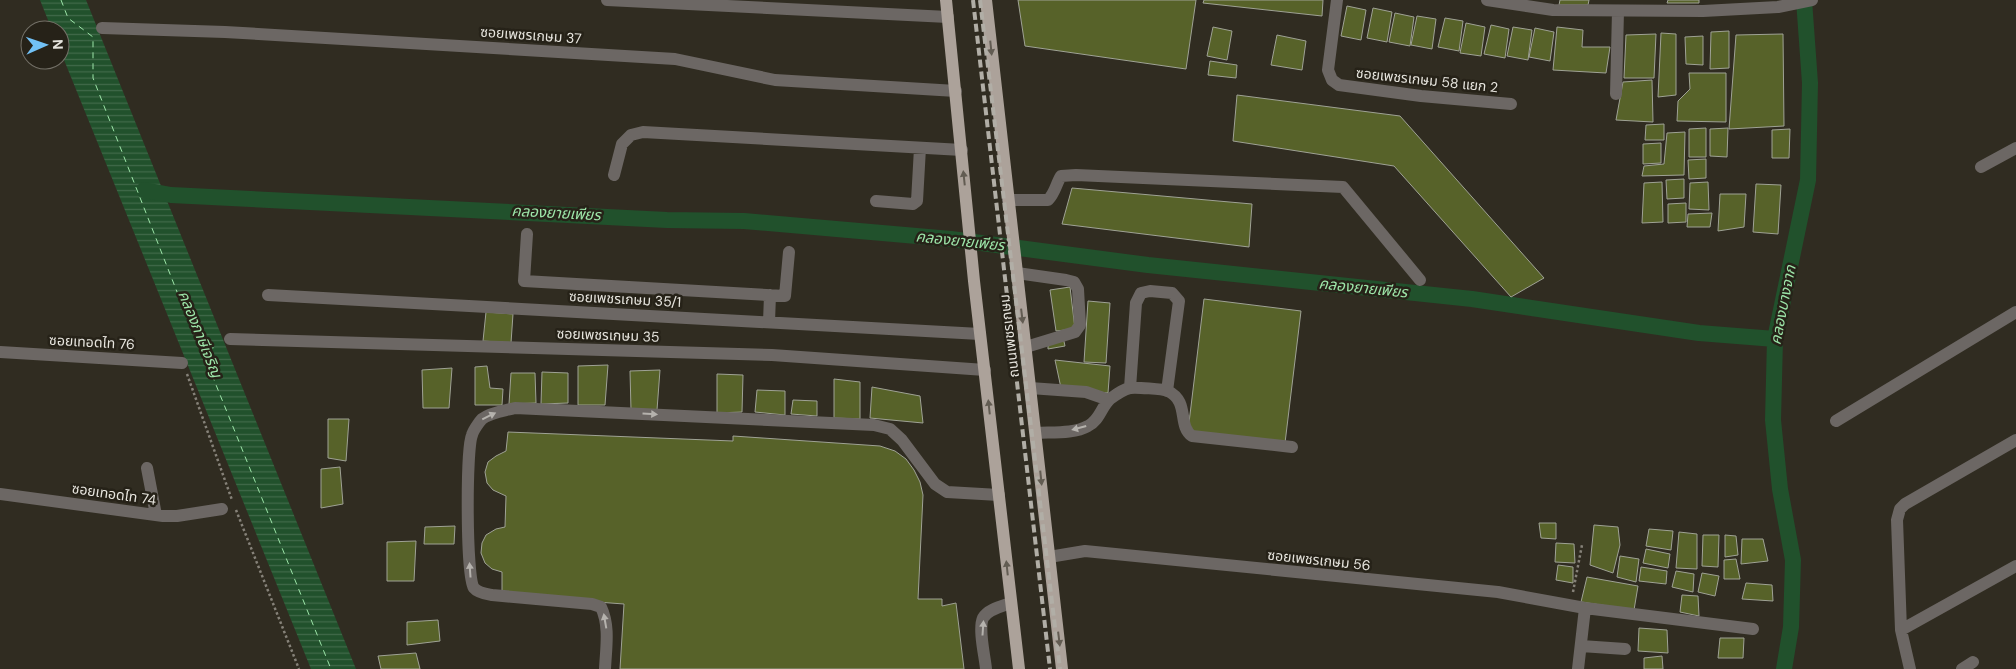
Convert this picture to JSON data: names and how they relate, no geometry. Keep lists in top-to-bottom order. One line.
{"streets":{"main road":["ถนนเพชรเกษม"],"street":["ซอยเพชรเกษม 37","ซอยเพชรเกษม 58 แยก 2","ซอยเพชรเกษม 35/1","ซอยเพชรเกษม 35","ซอยเทอดไท 76","ซอยเทอดไท 74","ซอยเพชรเกษม 56"]},"crossings":[["ซอยเพชรเกษม 37","ถนนเพชรเกษม"],["ซอยเพชรเกษม 35/1","ถนนเพชรเกษม"],["ซอยเพชรเกษม 35","ถนนเพชรเกษม"],["ถนนเพชรเกษม","ซอยเพชรเกษม 56"]],"water":["คลองยายเพียร","คลองบางจาก","คลองภาษีเจริญ"],"north":"right"}
